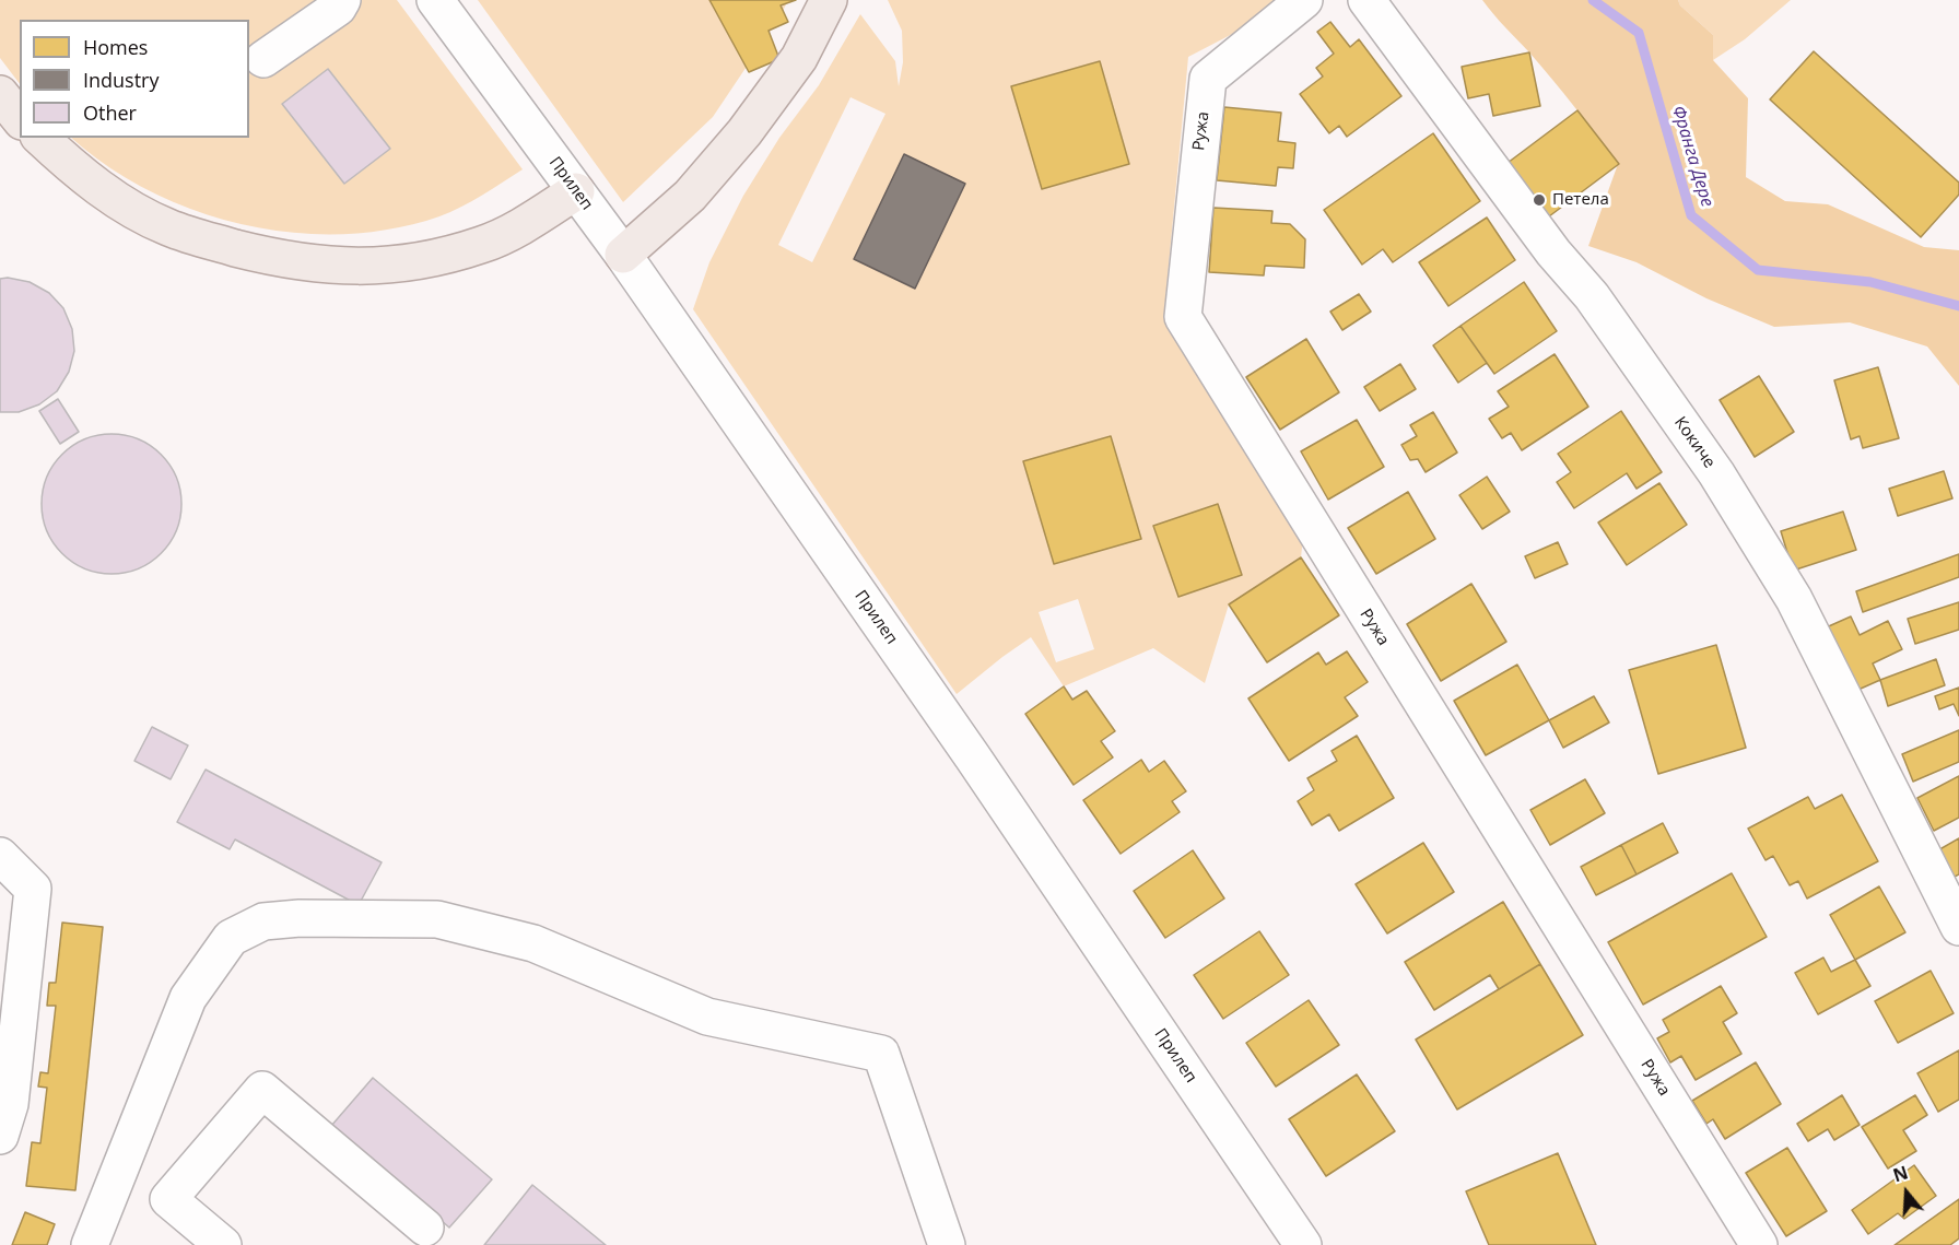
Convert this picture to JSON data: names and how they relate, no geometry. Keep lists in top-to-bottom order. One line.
{"streets":{"street":["Ружа","Прилеп","Кокиче"]},"water":["Франга Дере"],"places":["Петела"],"legend":["Homes","Industry","Other"],"north":"top"}
